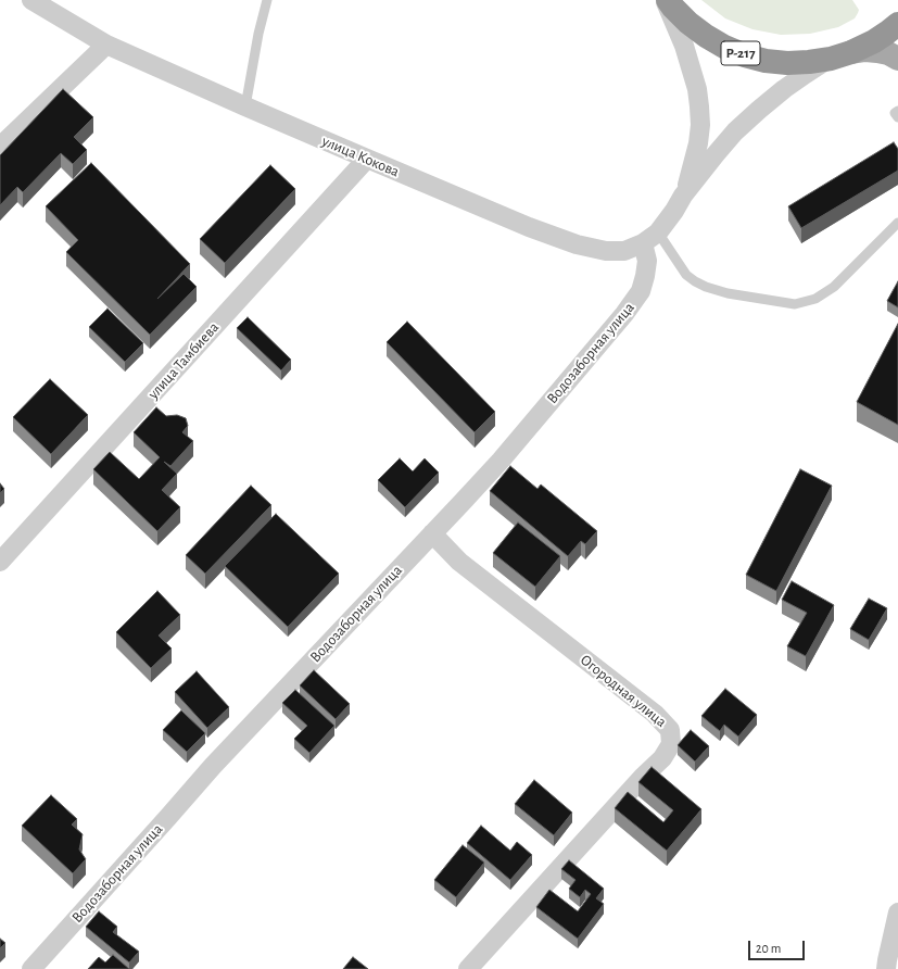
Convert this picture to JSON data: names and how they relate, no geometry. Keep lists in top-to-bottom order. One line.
{"streets":{"highway":["Р-217"],"street":["улица Кокова","Водозаборная улица","улица Тамбиева","Огородная улица"]},"crossings":[["улица Кокова","Водозаборная улица"],["улица Кокова","улица Тамбиева"],["Водозаборная улица","Огородная улица"]],"scale_bar":"20 m"}
